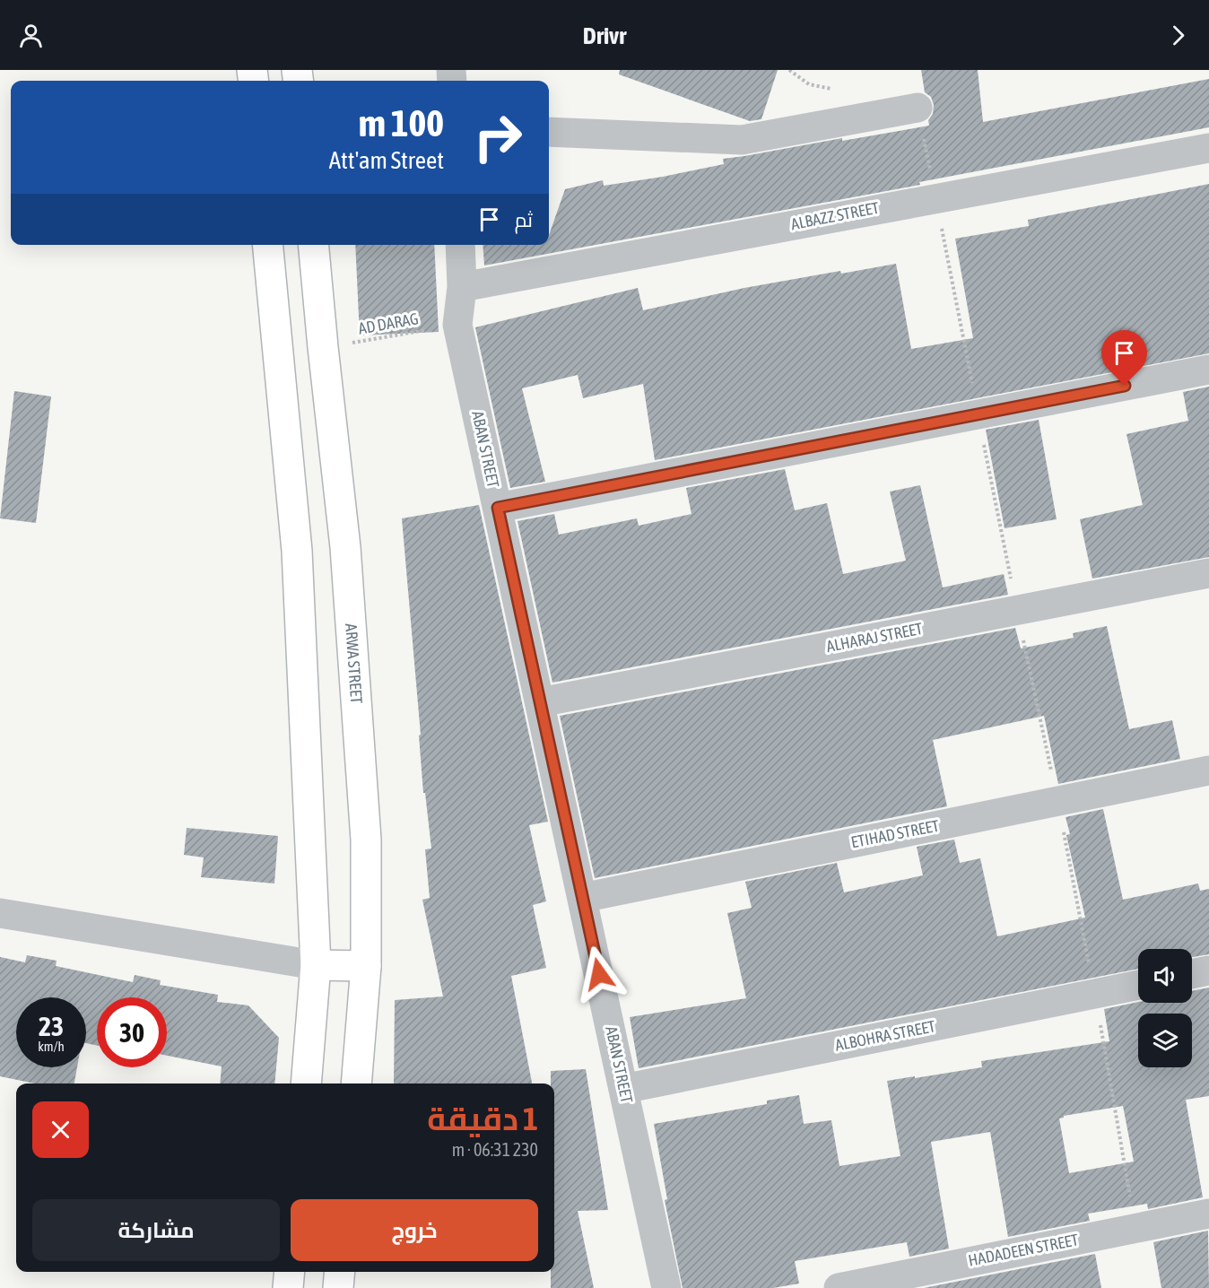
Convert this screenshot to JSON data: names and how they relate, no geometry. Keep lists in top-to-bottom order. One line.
{"streets":{"main road":["ARWA STREET"],"street":["ALBAZZ STREET","ABAN STREET","ALHARAJ STREET","ETIHAD STREET","ALBOHRA STREET","HADADEEN STREET"],"path":["AD DARAG"]},"crossings":[["ALBAZZ STREET","ABAN STREET"],["AD DARAG","ABAN STREET"],["AD DARAG","ARWA STREET"],["ABAN STREET","ALHARAJ STREET"],["ABAN STREET","ETIHAD STREET"],["ABAN STREET","ALBOHRA STREET"]],"page":{"header":"Drivr","turn":["100 m","Att'am Street"],"then":"ثم","speed":"23 km/h","limit":"30","heading":["1 دقيقة","230 m · 06:31"],"buttons":["خروج","مشاركة"]}}
